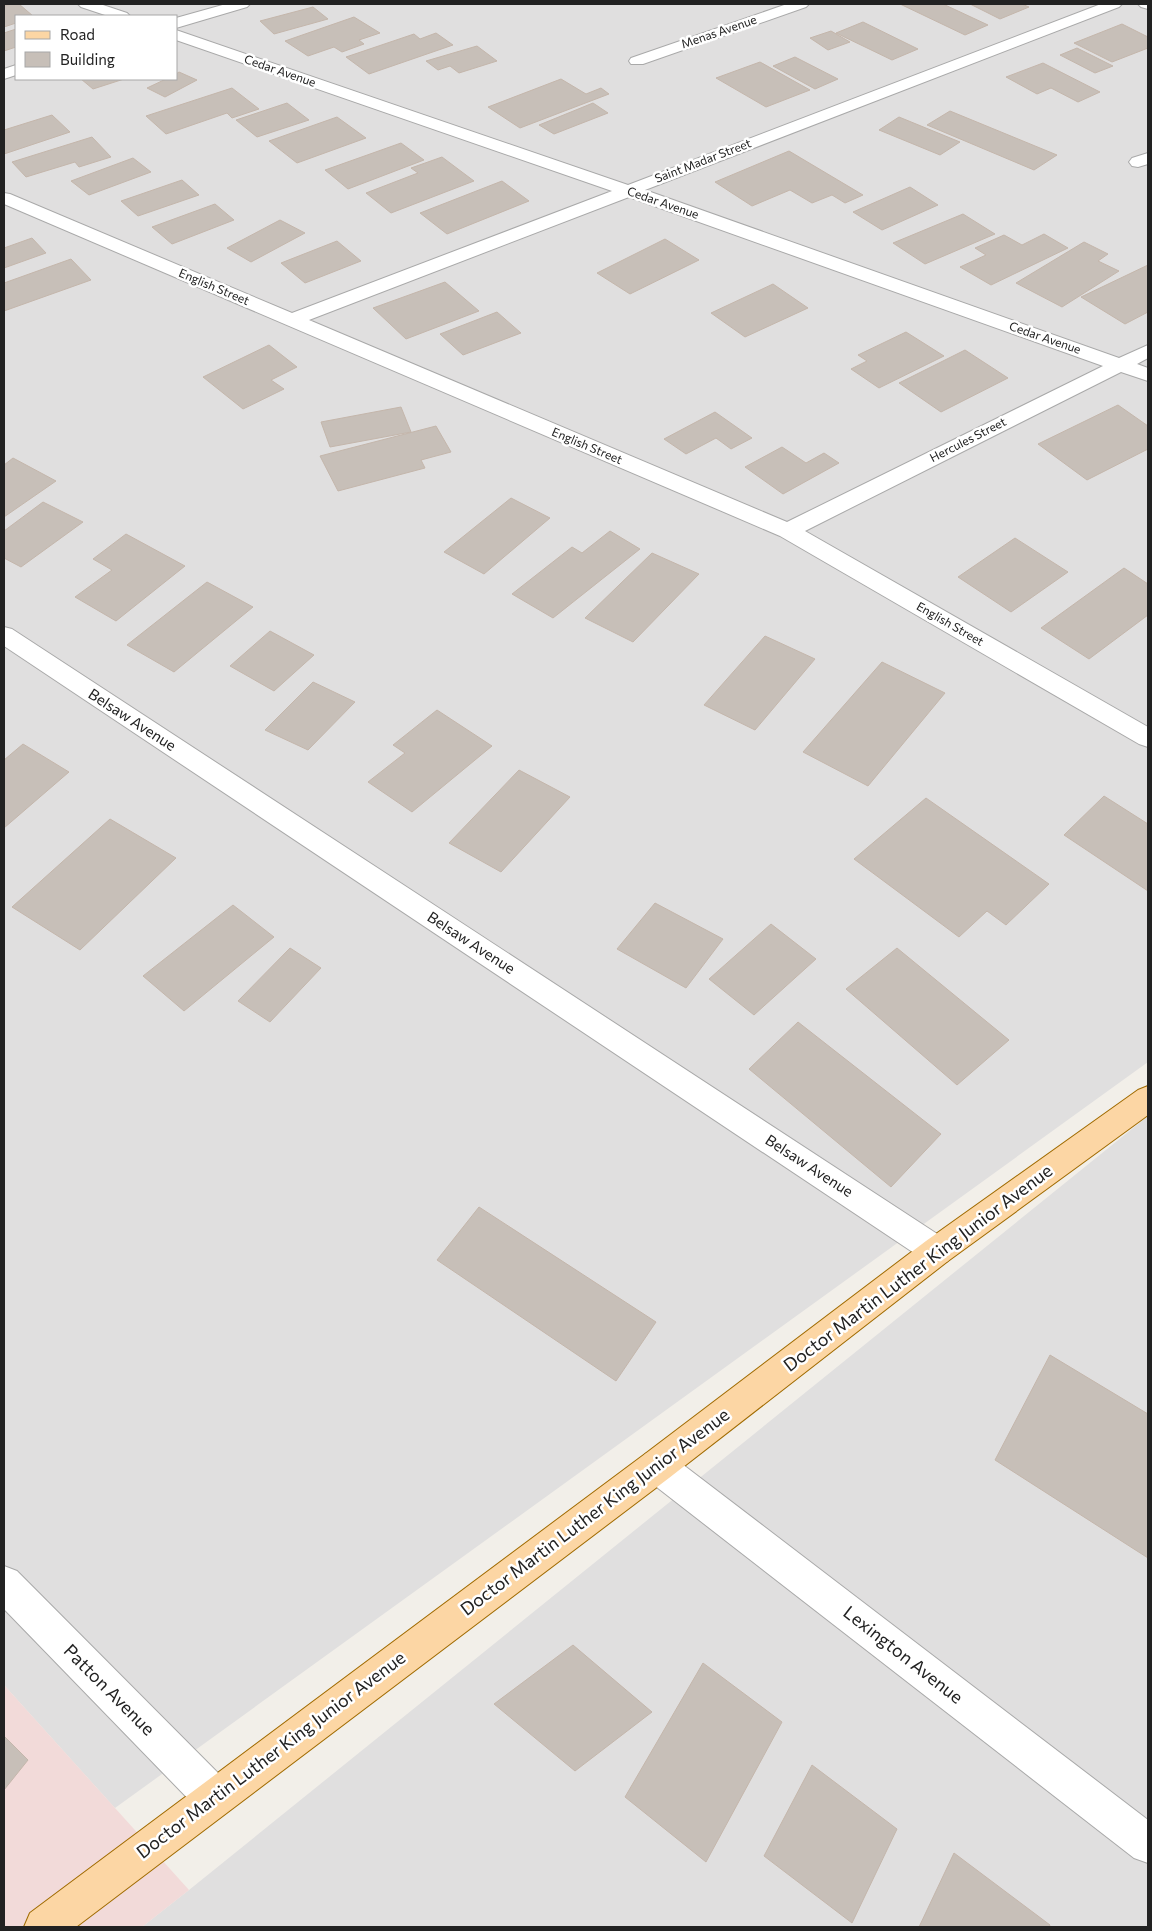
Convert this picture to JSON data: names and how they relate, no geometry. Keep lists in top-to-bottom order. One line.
{"streets":{"main road":["Doctor Martin Luther King Junior Avenue"],"street":["Menas Avenue","Cedar Avenue","Saint Madar Street","English Street","Hercules Street","Belsaw Avenue","Lexington Avenue","Patton Avenue"]},"crossings":[["Cedar Avenue","Saint Madar Street"],["Cedar Avenue","Hercules Street"],["Saint Madar Street","English Street"],["English Street","Hercules Street"],["Belsaw Avenue","Doctor Martin Luther King Junior Avenue"],["Doctor Martin Luther King Junior Avenue","Lexington Avenue"],["Doctor Martin Luther King Junior Avenue","Patton Avenue"]],"legend":["Road","Building"]}
